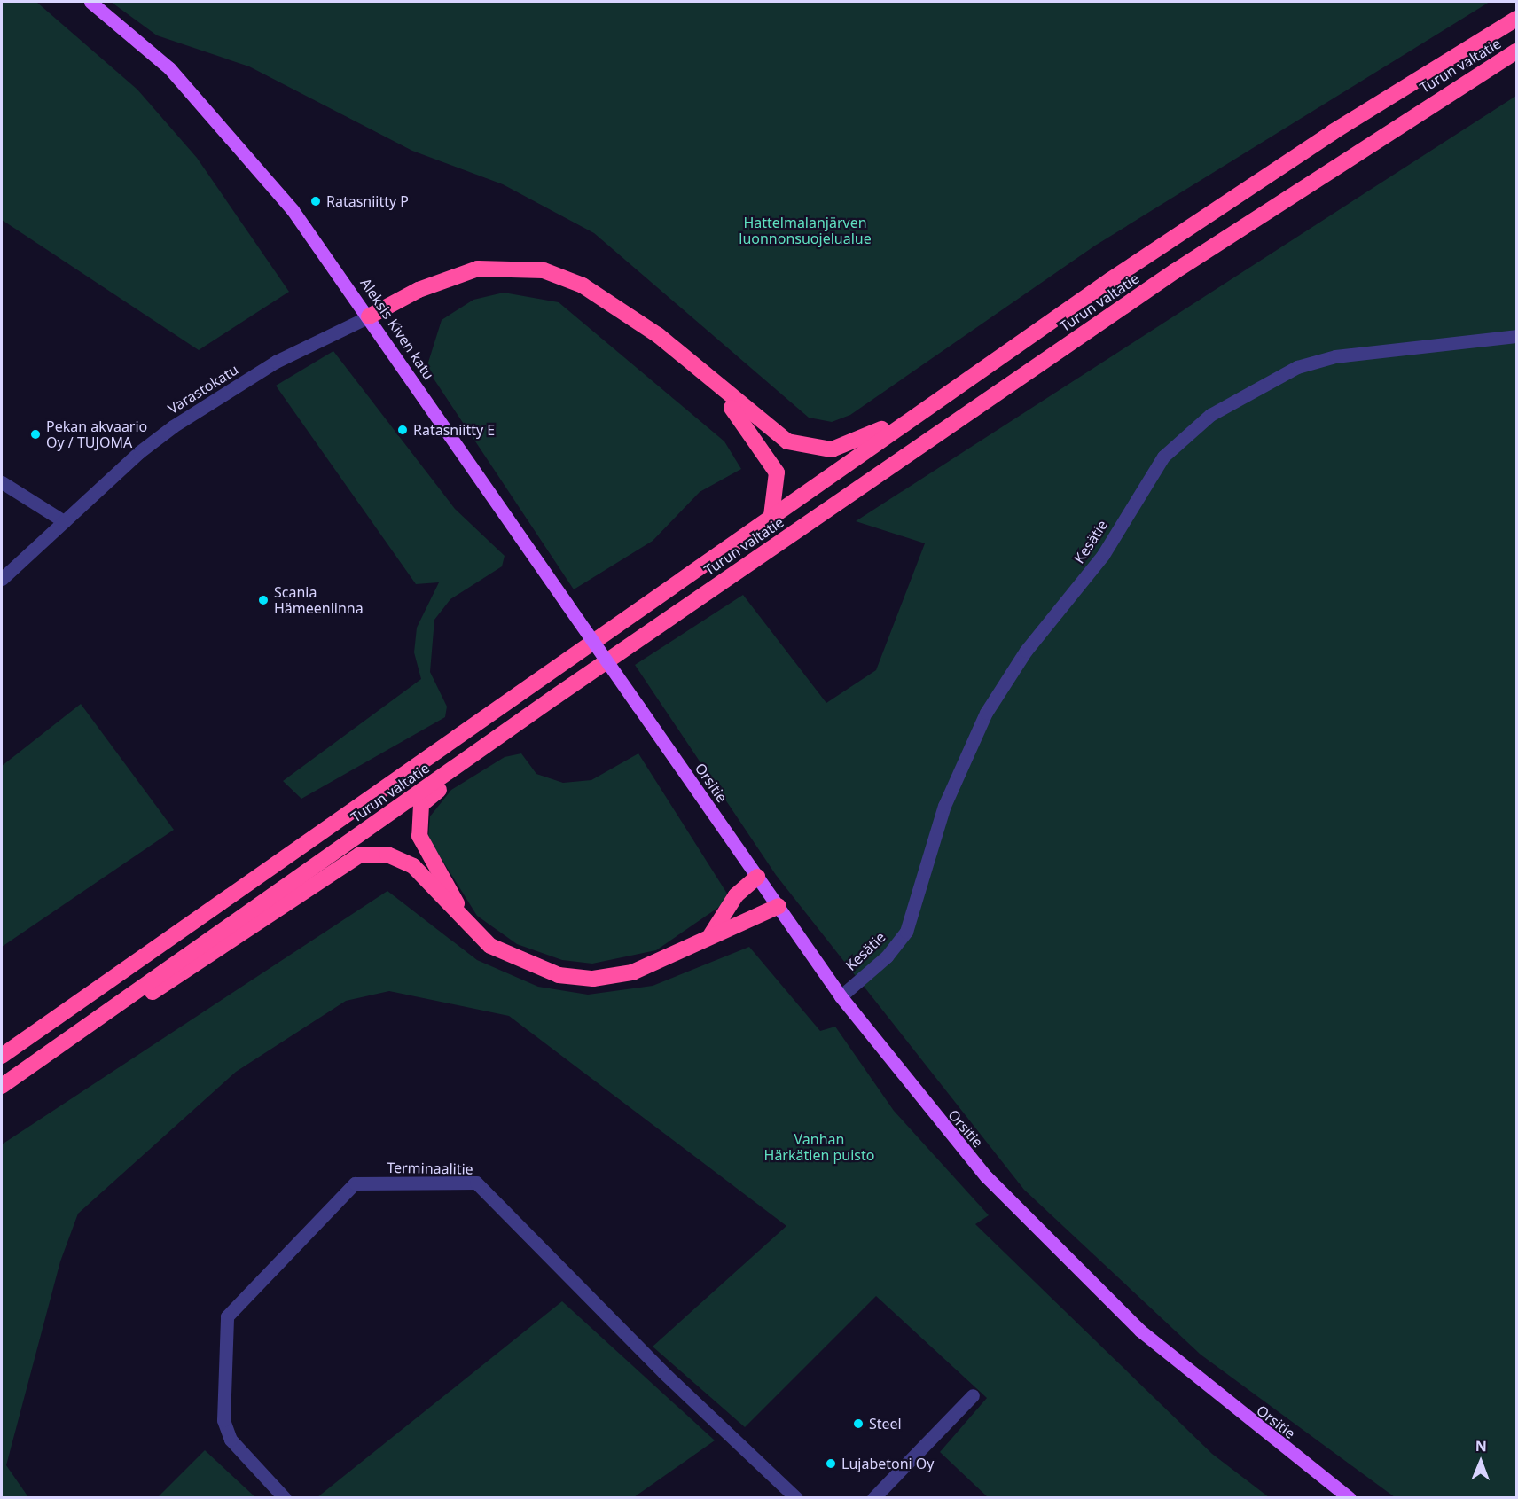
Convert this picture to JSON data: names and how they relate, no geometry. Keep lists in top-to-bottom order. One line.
{"streets":{"highway":["Turun valtatie"],"main road":["Aleksis Kiven katu","Orsitie"],"street":["Varastokatu","Kesätie","Terminaalitie"]},"crossings":[["Aleksis Kiven katu","Varastokatu"],["Aleksis Kiven katu","Orsitie"],["Kesätie","Orsitie"]],"parks":["Hattelmalanjärven luonnonsuojelualue","Vanhan Härkätien puisto"],"places":["Ratasniitty P","Ratasniitty E","Pekan akvaario Oy / TUJOMA","Scania Hämeenlinna","Steel","Lujabetoni Oy"],"north":"top"}
